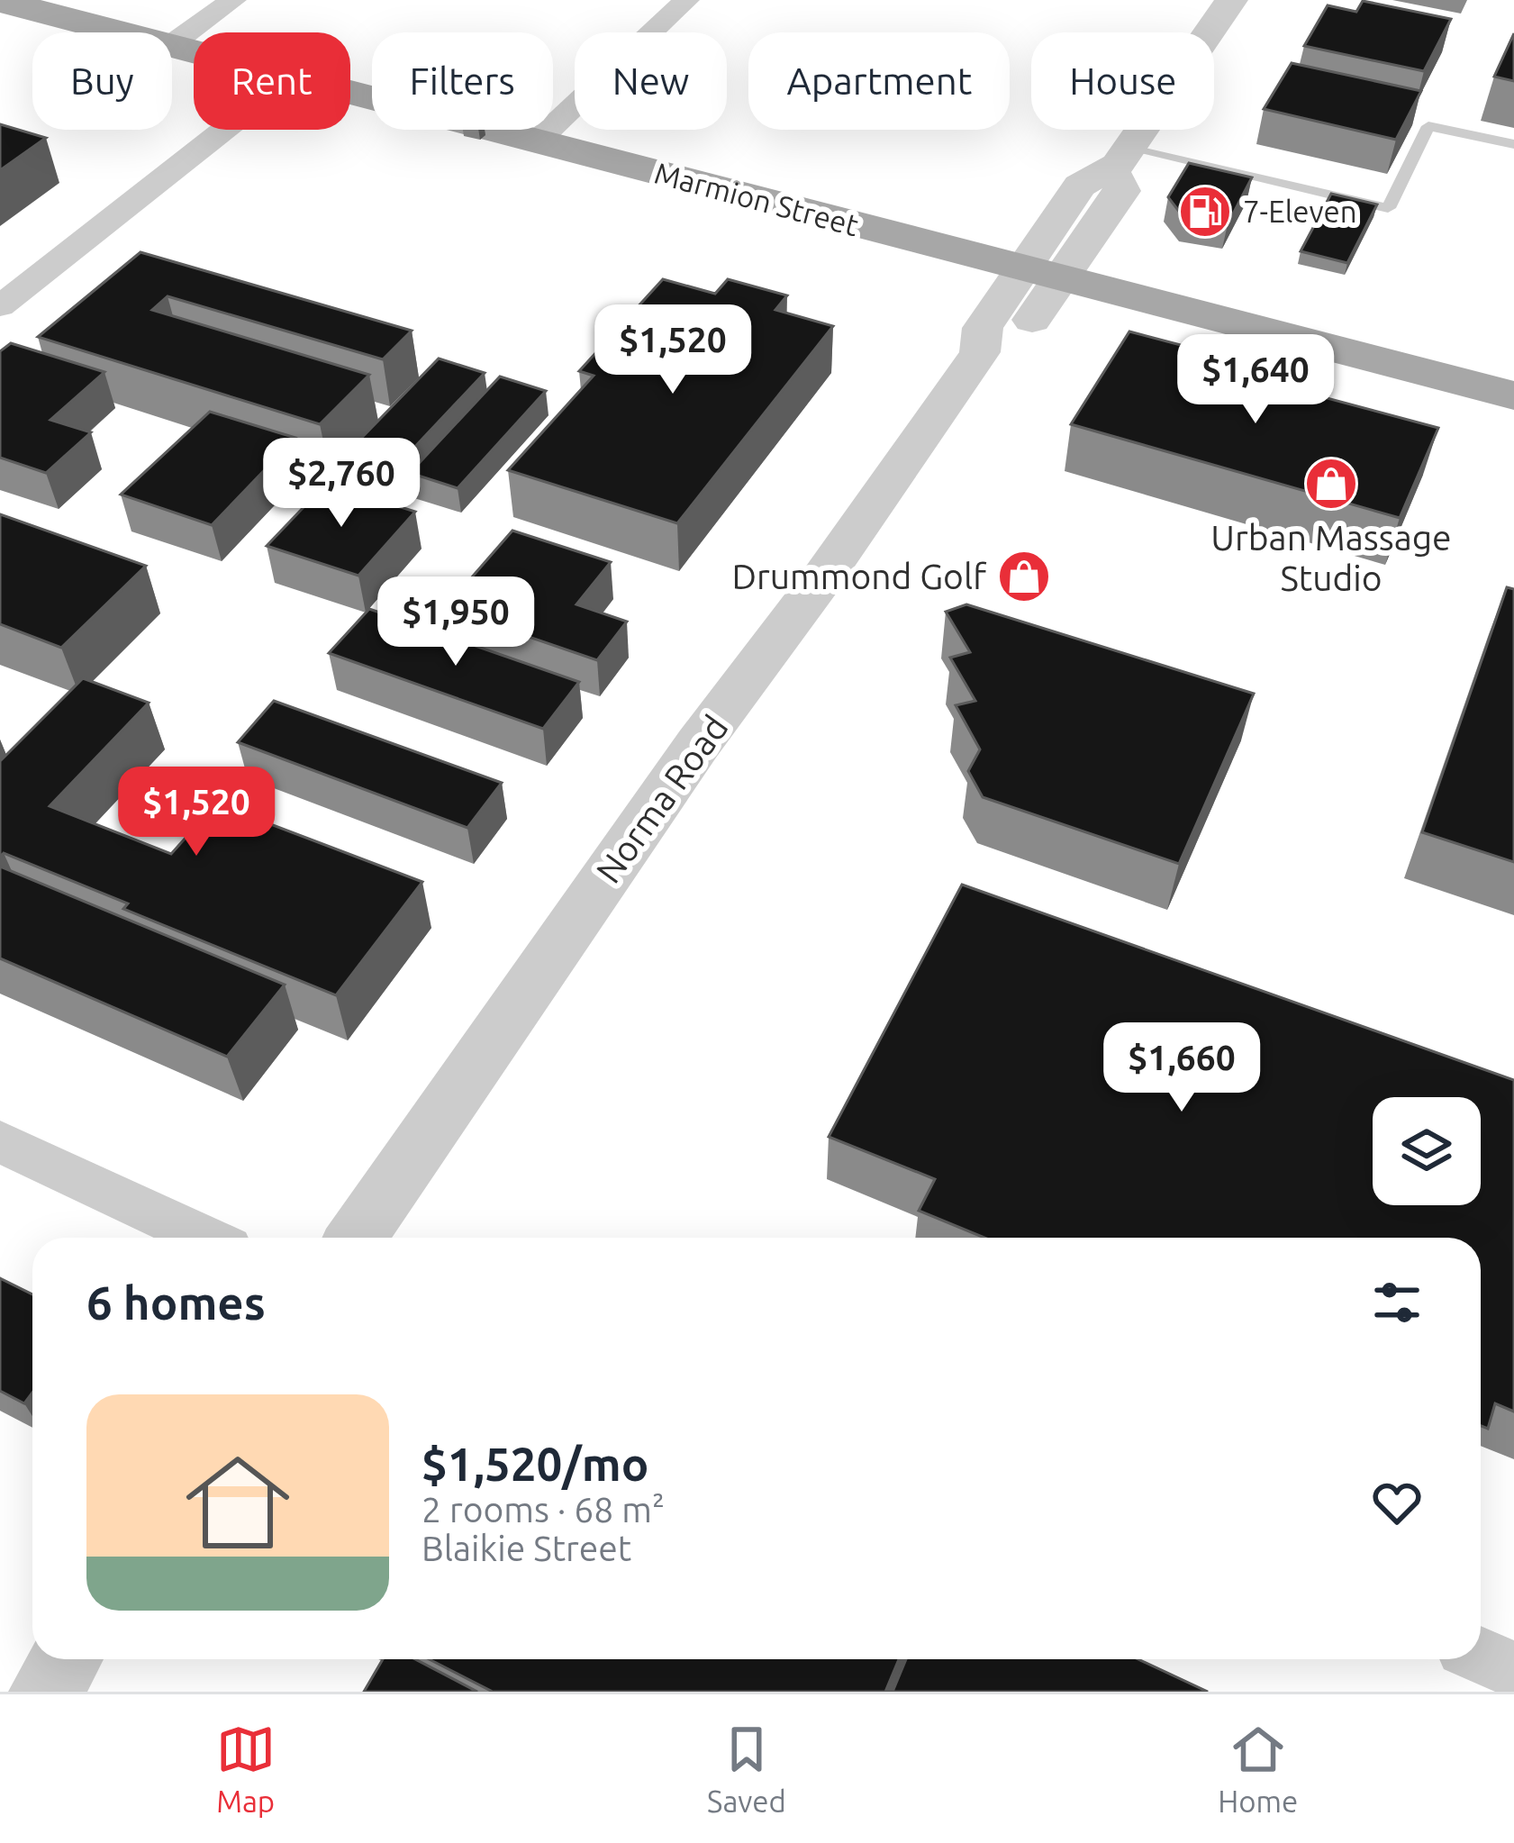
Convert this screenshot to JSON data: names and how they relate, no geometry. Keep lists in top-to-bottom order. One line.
{"streets":{"main road":["Marmion Street"],"street":["Norma Road"]},"crossings":[["Marmion Street","Norma Road"]],"places":{"fuel station":["7-Eleven"],"shop":["Urban Massage Studio","Drummond Golf"]},"page":{"chip":["Buy","Rent","Filters","New","Apartment","House"],"price":["$1,520","$1,640","$2,760","$1,950","$1,520","$1,660"],"heading":"6 homes","list":[{"name":"$1,520/mo","note":"2 rooms · 68 m² · Blaikie Street"}],"tabs":["Map","Saved","Home"]}}
